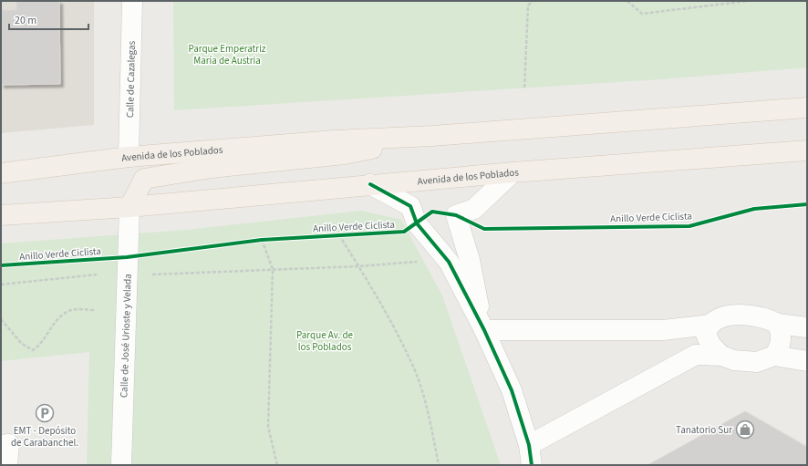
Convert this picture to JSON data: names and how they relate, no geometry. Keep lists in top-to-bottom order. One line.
{"streets":{"main road":["Avenida de los Poblados"],"street":["Calle de Cazalegas","Calle de José Urioste y Velada"],"cycle path":["Anillo Verde Ciclista"]},"crossings":[["Calle de Cazalegas","Avenida de los Poblados"],["Avenida de los Poblados","Calle de José Urioste y Velada"]],"parks":["Parque Emperatriz María de Austria","Parque Av. de los Poblados"],"places":{"parking":["EMT - Depósito de Carabanchel."],"shop":["Tanatorio Sur"]},"scale_bar":"20 m"}
